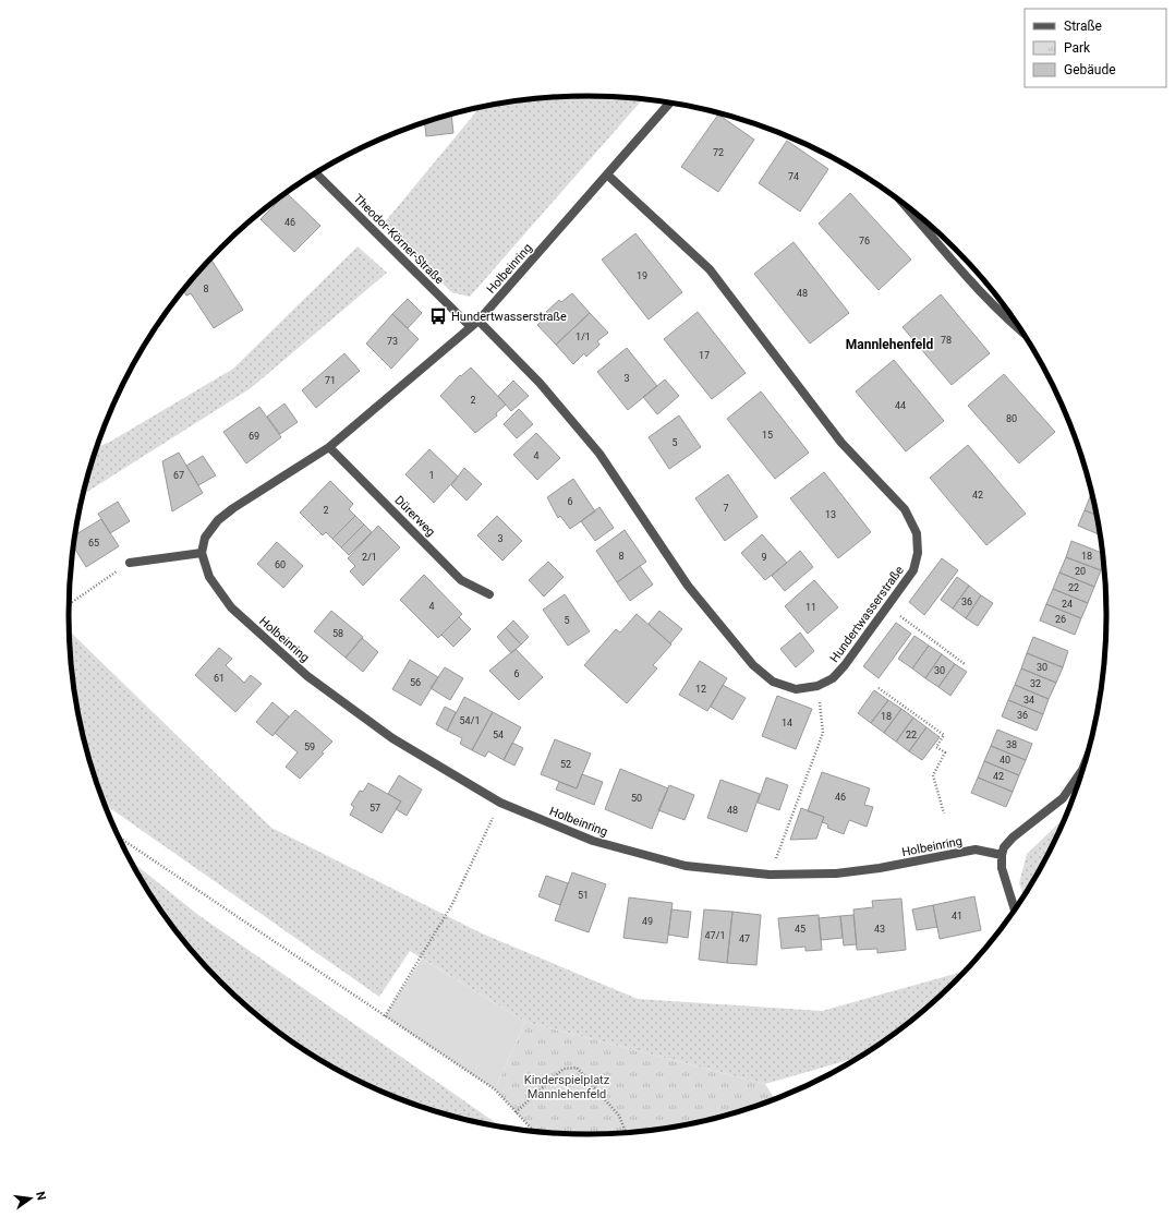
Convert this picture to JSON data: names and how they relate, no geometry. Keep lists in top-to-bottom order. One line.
{"streets":{"street":["Theodor-Körner-Straße","Holbeinring","Dürerweg","Hundertwasserstraße"]},"crossings":[["Theodor-Körner-Straße","Holbeinring"],["Holbeinring","Dürerweg"],["Holbeinring","Hundertwasserstraße"]],"districts":["Mannlehenfeld"],"parks":["Kinderspielplatz Mannlehenfeld"],"places":{"bus stop":["Hundertwasserstraße"]},"house_numbers":["72","74","46","76","19","8","48","1/1","78","73","17","3","71","2","44","80","15","69","5","4","67","1","42","6","7","2","13","3","65","8","18","2/1","9","60","20","22","36","24","4","11","26","5","58","30","30","6","61","56","32","12","34","36","18","54/1","14","54","22","38","59","40","52","42","46","50","57","48","51","41","49","45","43","47/1","47"],"legend":["Straße","Park","Gebäude"],"north":"right"}
